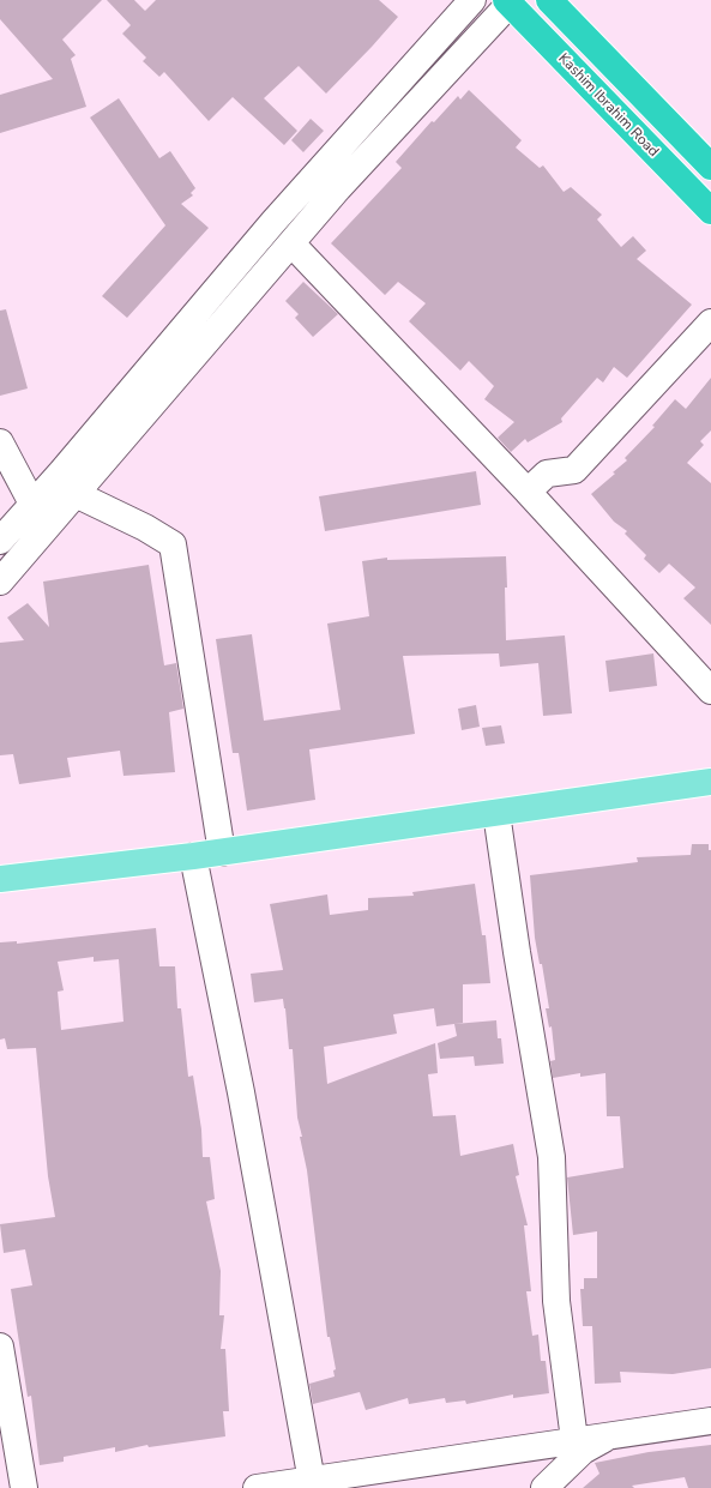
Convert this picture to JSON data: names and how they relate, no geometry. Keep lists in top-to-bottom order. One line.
{"streets":{"highway":["Kashim Ibrahim Road"]}}
